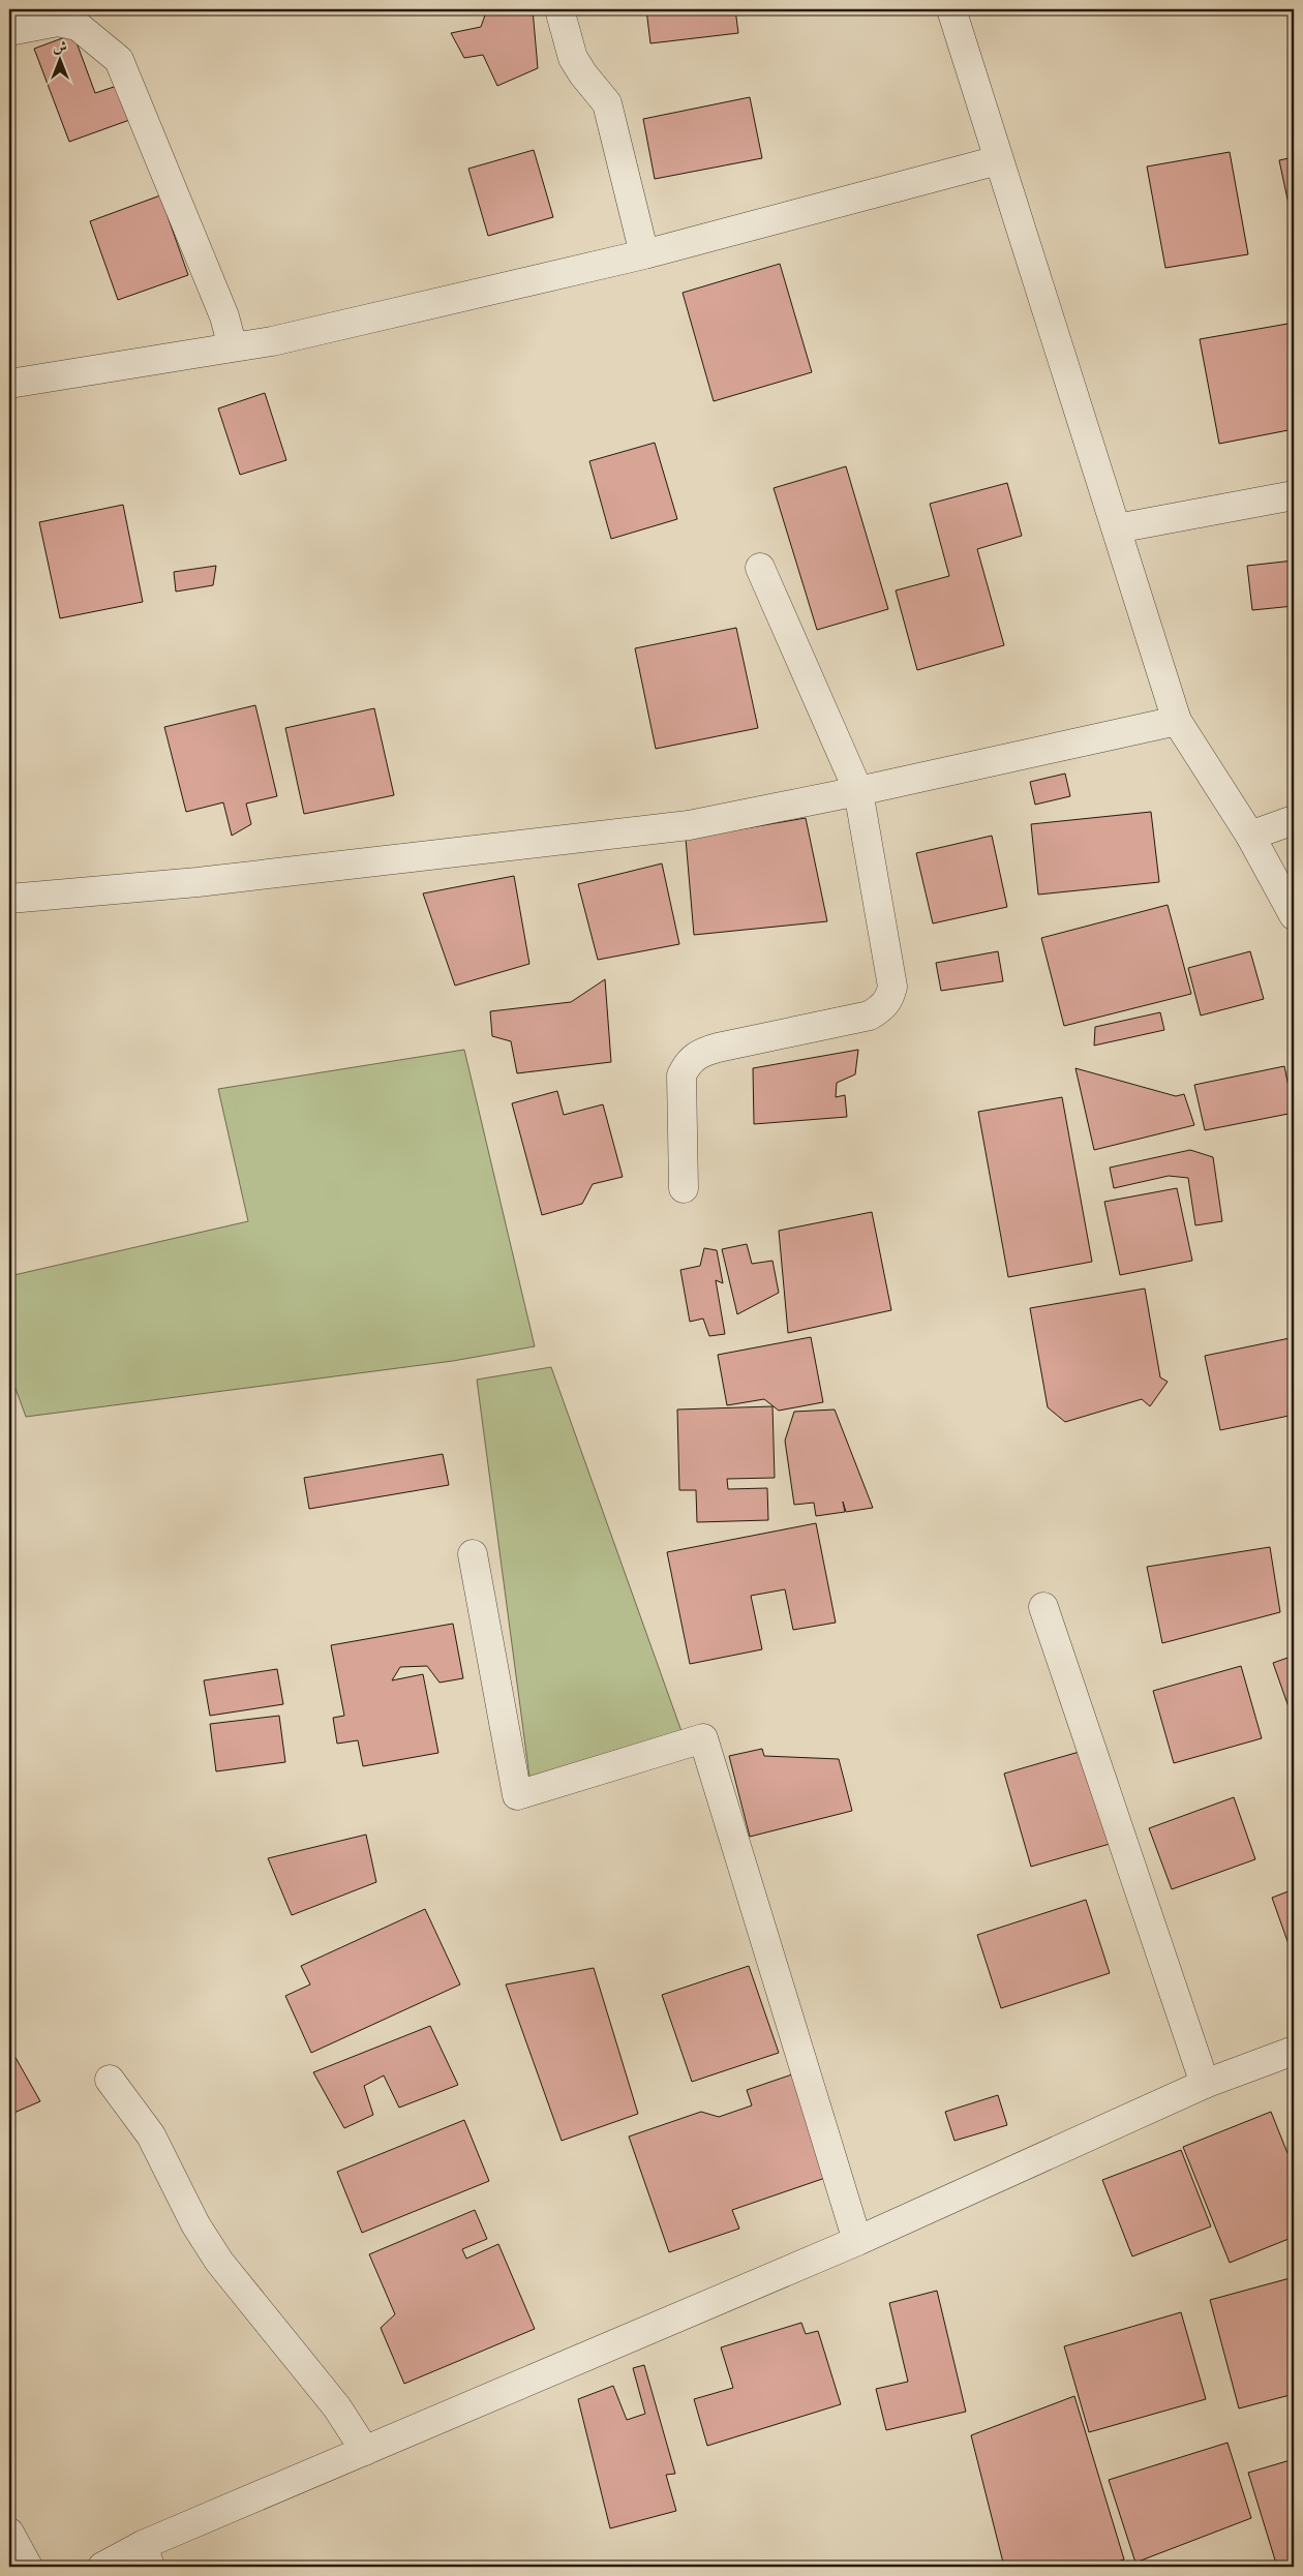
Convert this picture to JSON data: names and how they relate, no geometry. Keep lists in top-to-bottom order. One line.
{"north":"top"}
